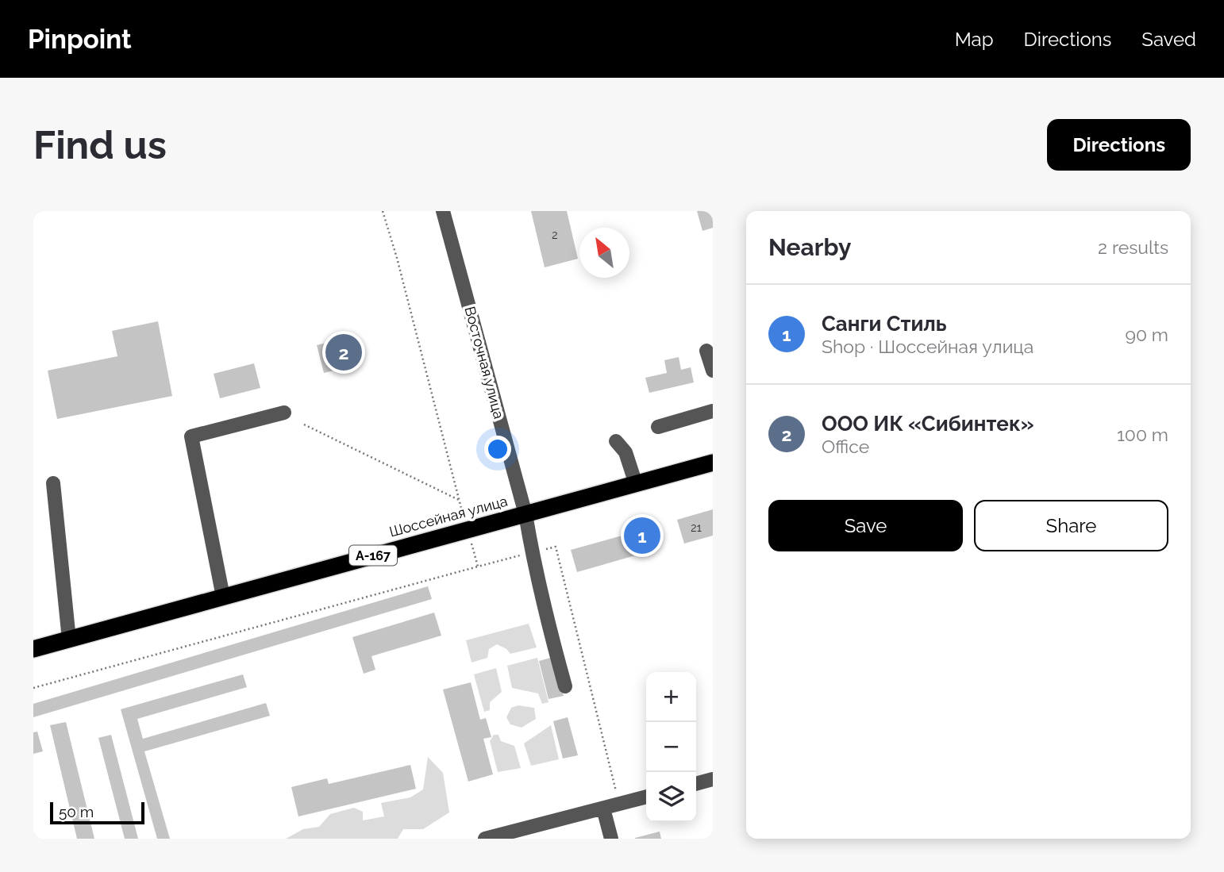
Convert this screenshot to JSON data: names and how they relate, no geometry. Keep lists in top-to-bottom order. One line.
{"streets":{"highway":["Шоссейная улица","А-167"],"street":["Восточная улица"]},"crossings":[["Восточная улица","Шоссейная улица"]],"house_numbers":["2","21"],"scale_bar":"50 m","north":"top left","page":{"header":"Pinpoint","nav":["Map","Directions","Saved"],"buttons":["Directions",["Save","Share"]],"title":"Find us","heading":["Nearby","2 results"],"list":[{"mark":"1","name":"Санги Стиль","note":"Shop · Шоссейная улица","value":"90 m"},{"mark":"2","name":"ООО ИК «Сибинтек»","note":"Office","value":"100 m"}],"pins":["2","1"],"map_buttons":["+","−"],"scale":"50 m"}}
